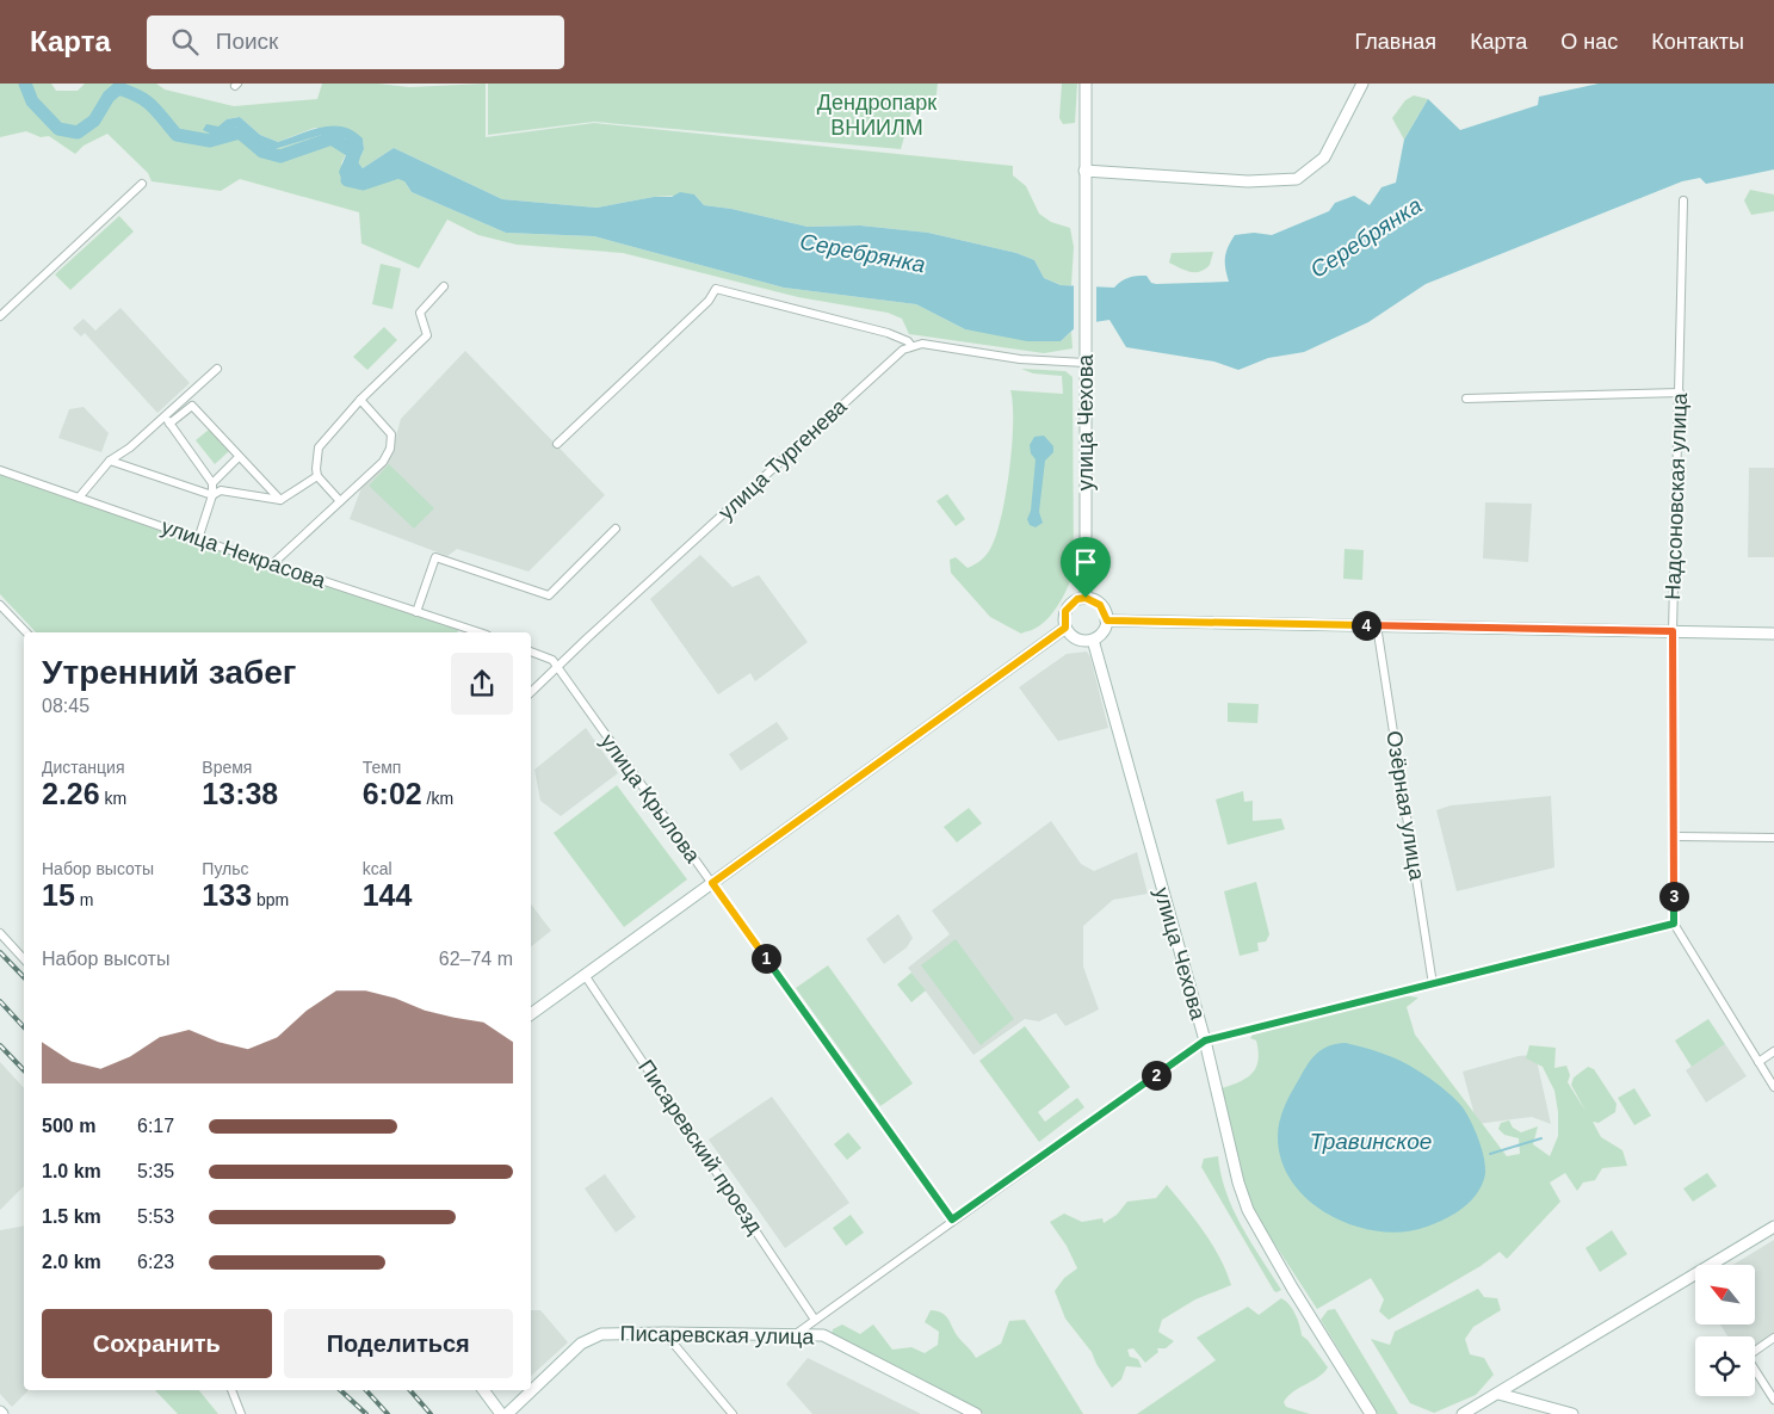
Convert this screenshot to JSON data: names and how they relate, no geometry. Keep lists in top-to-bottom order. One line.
{"streets":{"street":["улица Чехова","улица Тургенева","Надсоновская улица","улица Некрасова","улица Крылова","Озёрная улица","Писаревский проезд","Писаревская улица"]},"crossings":[["улица Тургенева","улица Крылова"]],"water":["Серебрянка","Травинское"],"parks":["Дендропарк ВНИИЛМ"],"north":"top left","page":{"header":"Карта","search":"Поиск","nav":["Главная","Карта","О нас","Контакты"],"pins":["4","3","1","2"],"heading":["Утренний забег","08:45"],"stats":[["Дистанция","2.26 km"],["Время","13:38"],["Темп","6:02 /km"],["Набор высоты","15 m"],["Пульс","133 bpm"],["kcal","144"]],"chart":["Набор высоты","62–74 m"],"list":[{"name":"500 m","note":"6:17"},{"name":"1.0 km","note":"5:35"},{"name":"1.5 km","note":"5:53"},{"name":"2.0 km","note":"6:23"}],"buttons":["Сохранить","Поделиться"]}}
